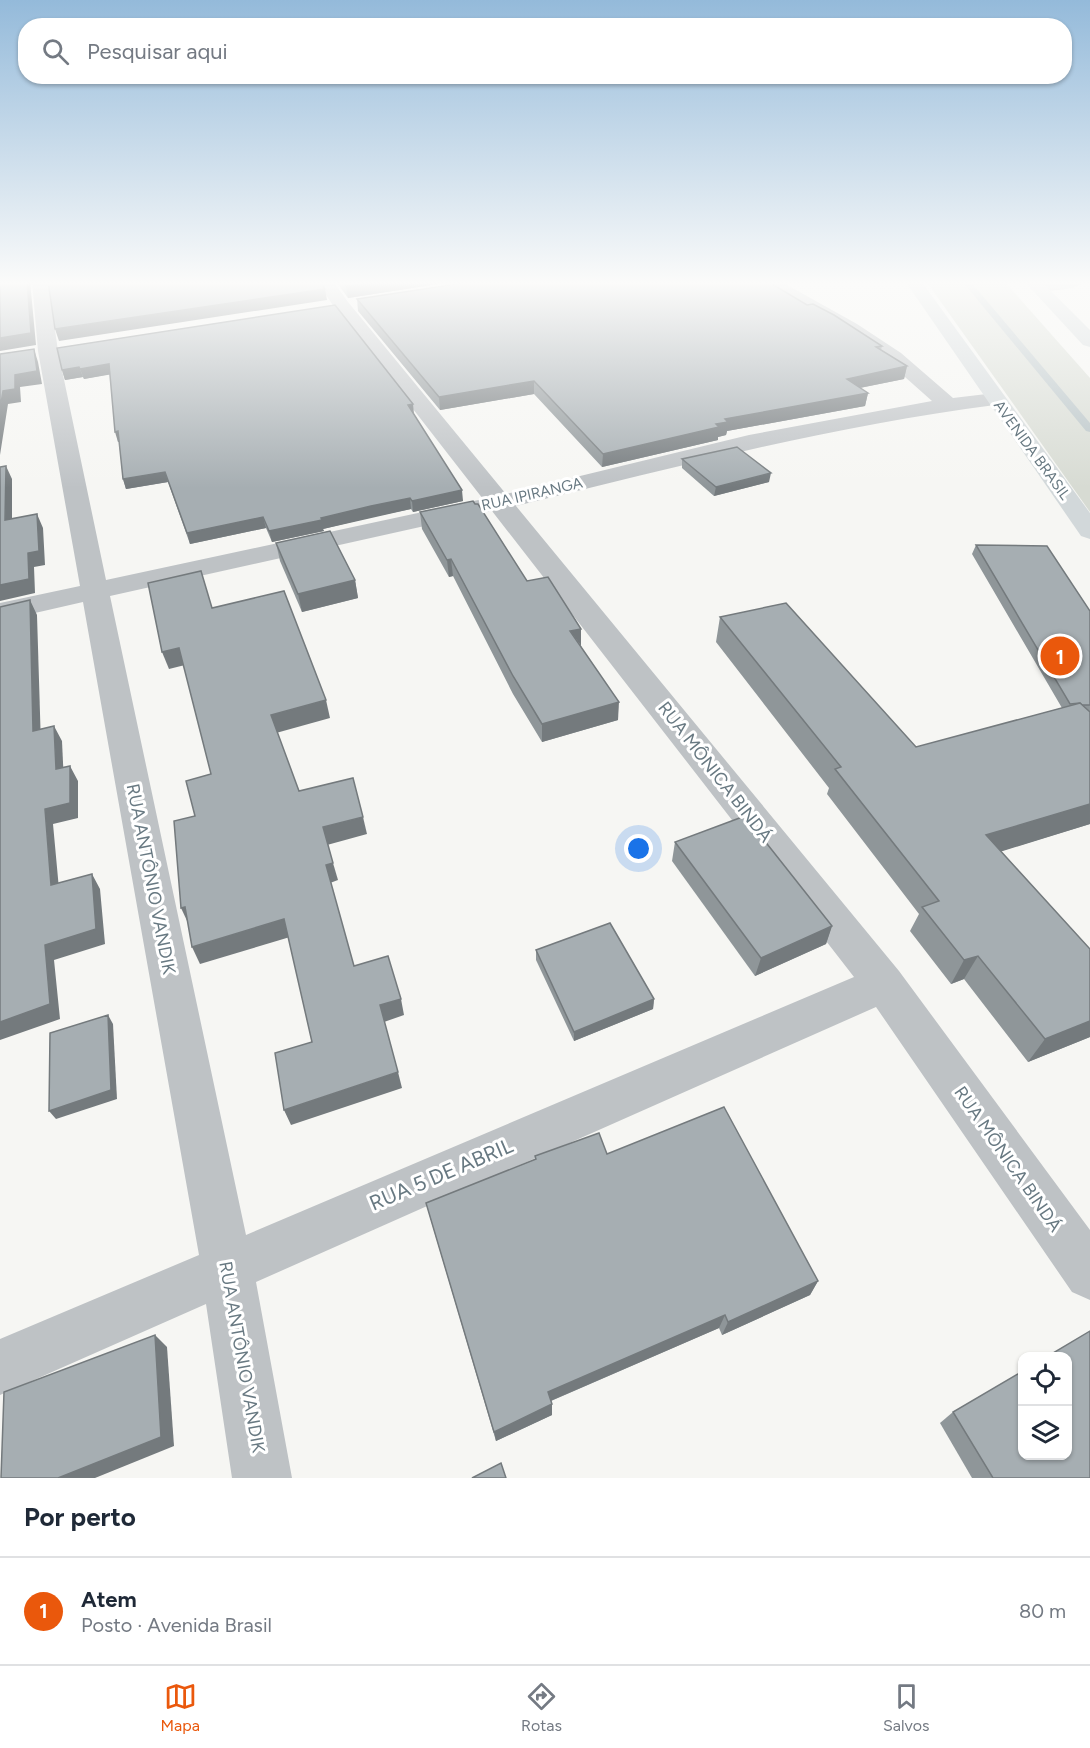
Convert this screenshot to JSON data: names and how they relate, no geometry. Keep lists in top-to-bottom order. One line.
{"streets":{"highway":["AVENIDA BRASIL"],"street":["RUA IPIRANGA","RUA MÔNICA BINDÁ","RUA ANTÔNIO VANDIK","RUA 5 DE ABRIL"]},"crossings":[["AVENIDA BRASIL","RUA IPIRANGA"],["RUA IPIRANGA","RUA MÔNICA BINDÁ"],["RUA IPIRANGA","RUA ANTÔNIO VANDIK"],["RUA MÔNICA BINDÁ","RUA 5 DE ABRIL"],["RUA ANTÔNIO VANDIK","RUA 5 DE ABRIL"]],"page":{"search":"Pesquisar aqui","pins":"1","heading":"Por perto","list":[{"mark":"1","name":"Atem","note":"Posto · Avenida Brasil","value":"80 m"}],"nav":["Mapa","Rotas","Salvos"]}}
